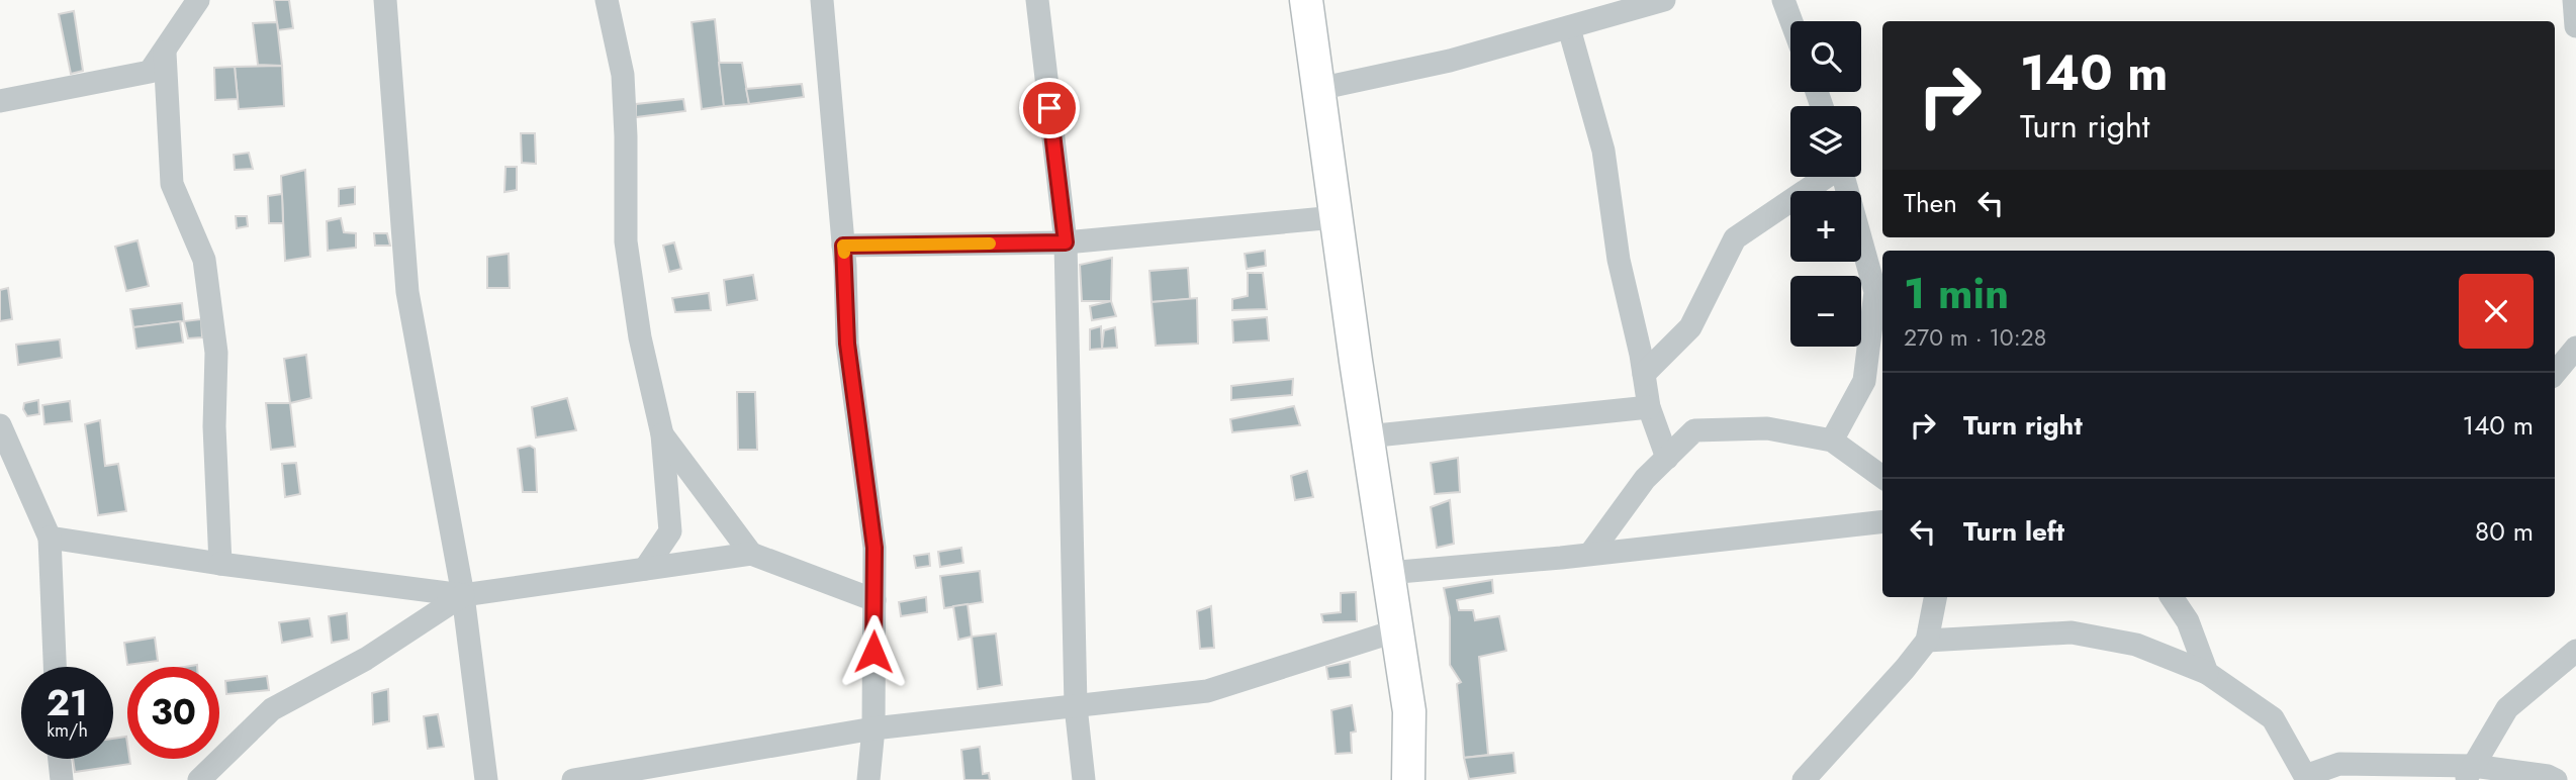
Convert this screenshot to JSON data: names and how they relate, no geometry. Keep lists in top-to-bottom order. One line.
{"page":{"map_buttons":["+","−"],"turn":["140 m","Turn right"],"then":"Then","heading":["1 min","270 m · 10:28"],"list":[{"name":"Turn right","value":"140 m"},{"name":"Turn left","value":"80 m"}],"speed":"21 km/h","limit":"30"}}
